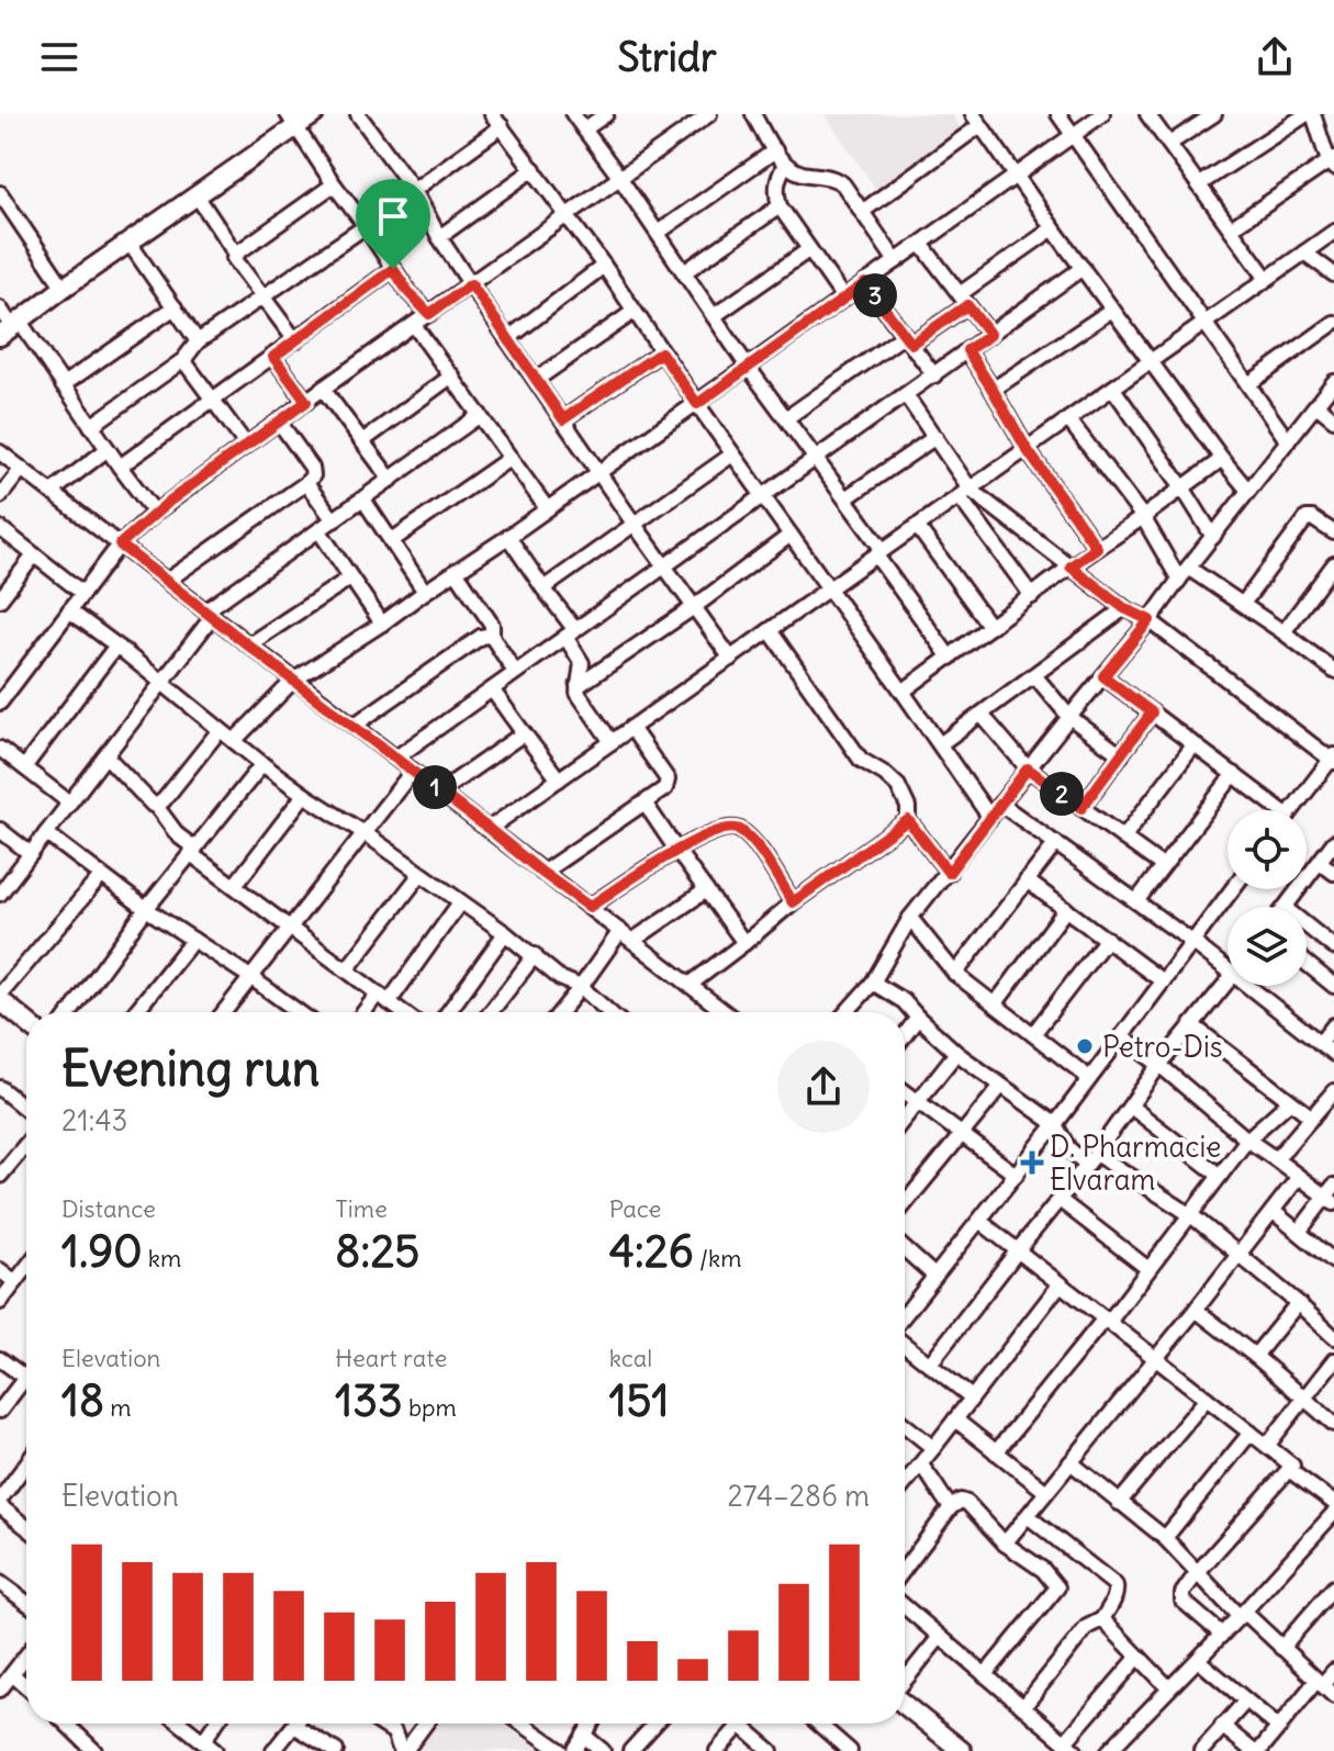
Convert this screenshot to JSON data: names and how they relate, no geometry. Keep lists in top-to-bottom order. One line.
{"places":{"other":["Petro-Dis"],"health":["D. Pharmacie Elvaram"]},"page":{"header":"Stridr","pins":["3","1","2"],"heading":["Evening run","21:43"],"stats":[["Distance","1.90 km"],["Time","8:25"],["Pace","4:26 /km"],["Elevation","18 m"],["Heart rate","133 bpm"],["kcal","151"]],"chart":["Elevation","274–286 m"]}}
